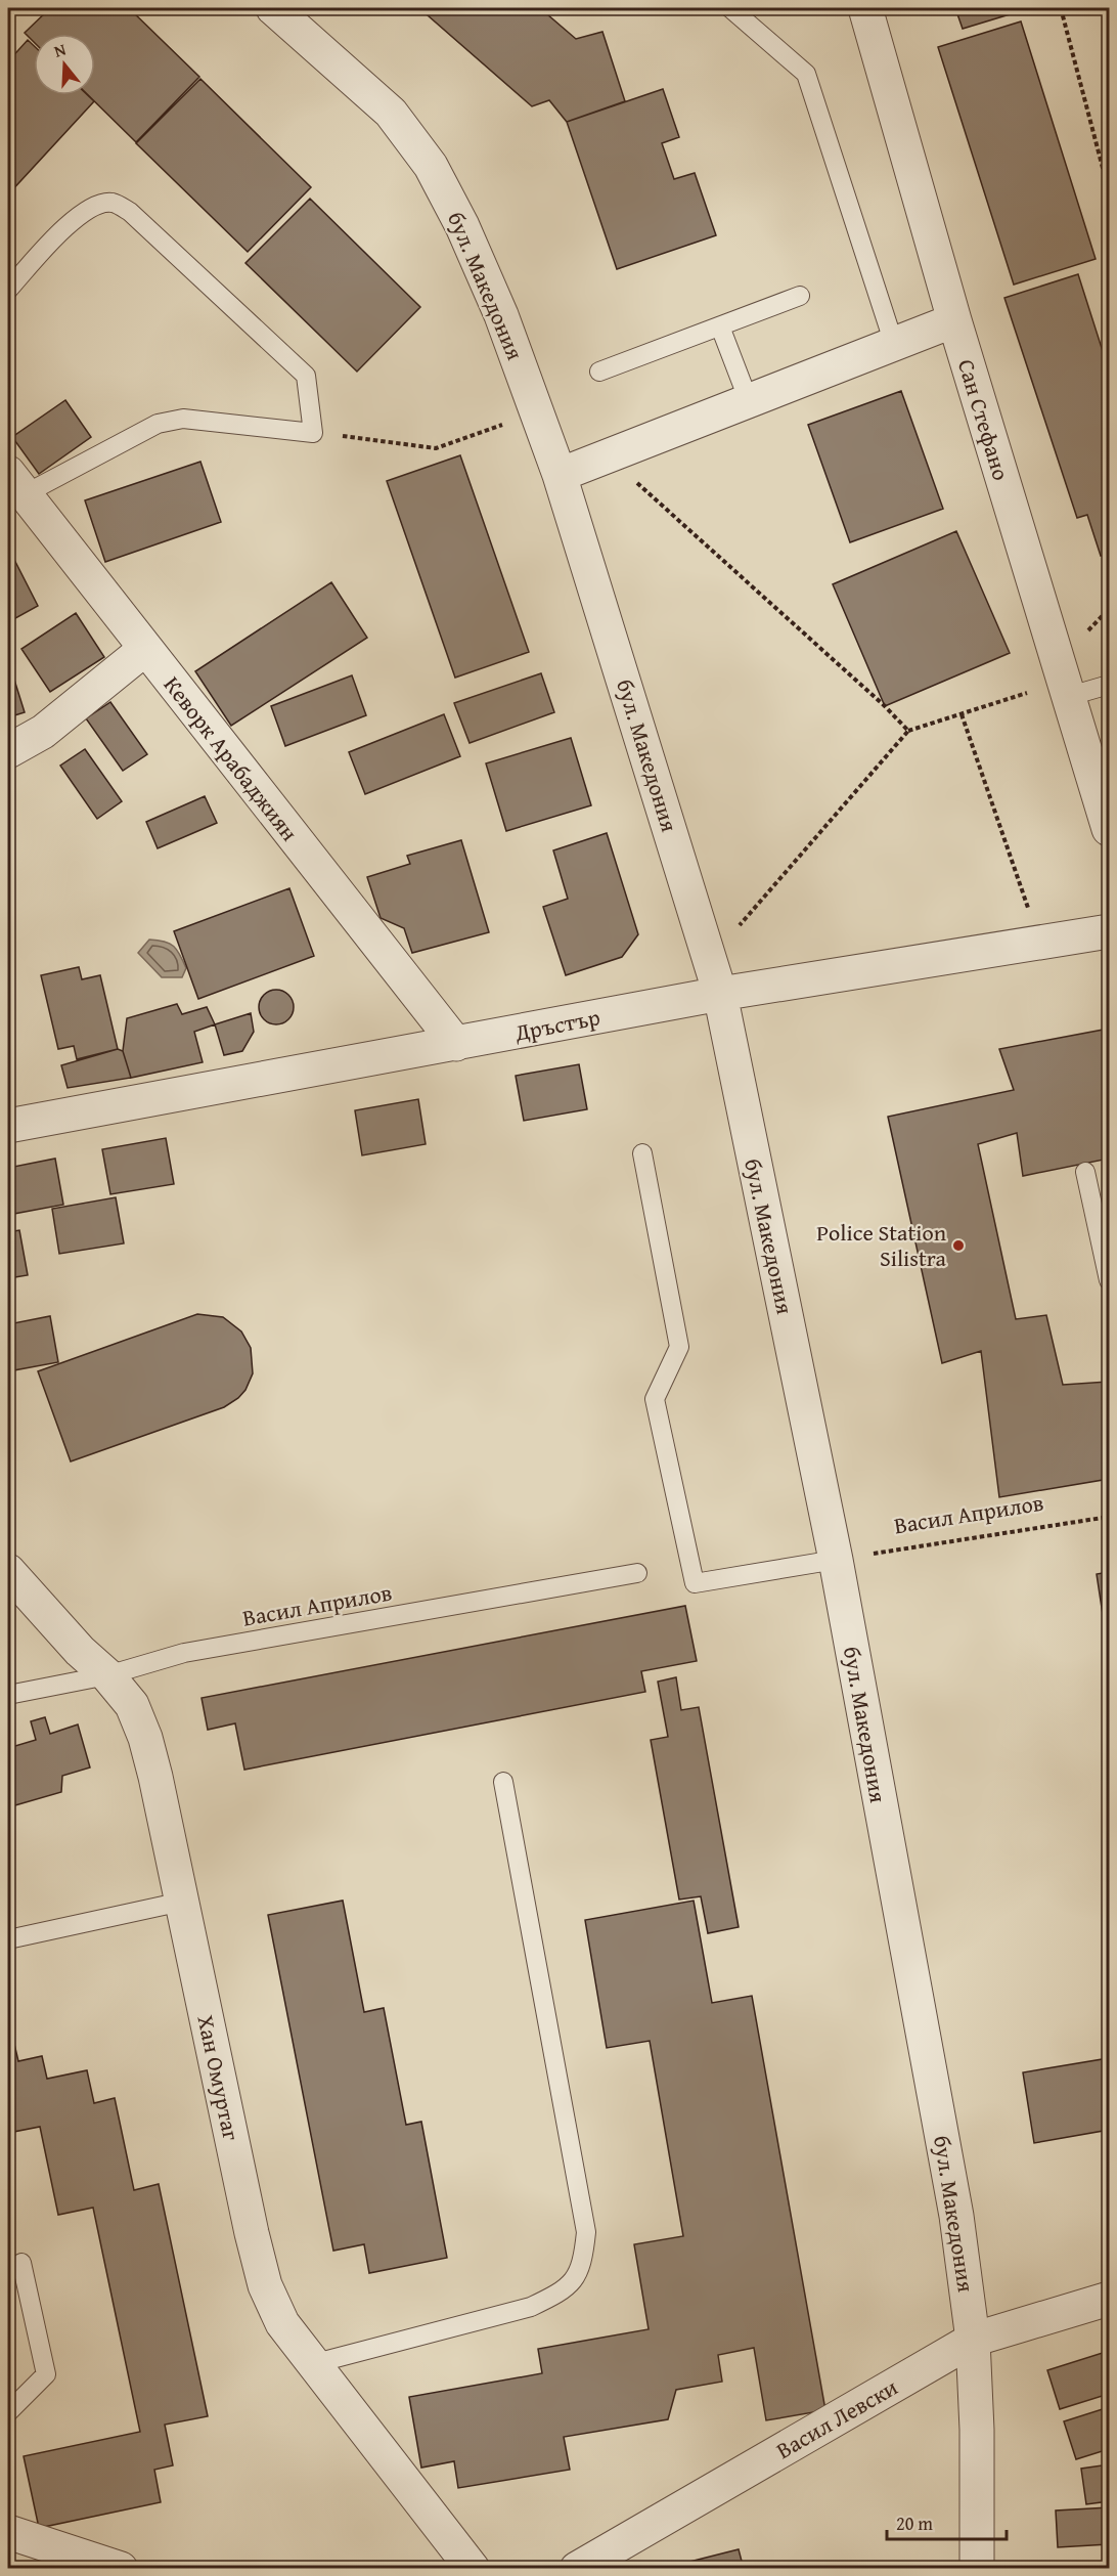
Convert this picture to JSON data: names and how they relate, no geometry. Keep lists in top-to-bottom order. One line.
{"streets":{"street":["бул. Македония","Сан Стефано","Кеворк Арабаджиян","Дръстър","Хан Омуртаг","Васил Левски"],"lane":["Васил Априлов"]},"crossings":[["бул. Македония","Дръстър"],["бул. Македония","Васил Априлов"],["бул. Македония","Васил Левски"],["Кеворк Арабаджиян","Дръстър"],["Васил Априлов","Хан Омуртаг"]],"places":["Police Station Silistra"],"scale_bar":"20 m","north":"top"}
